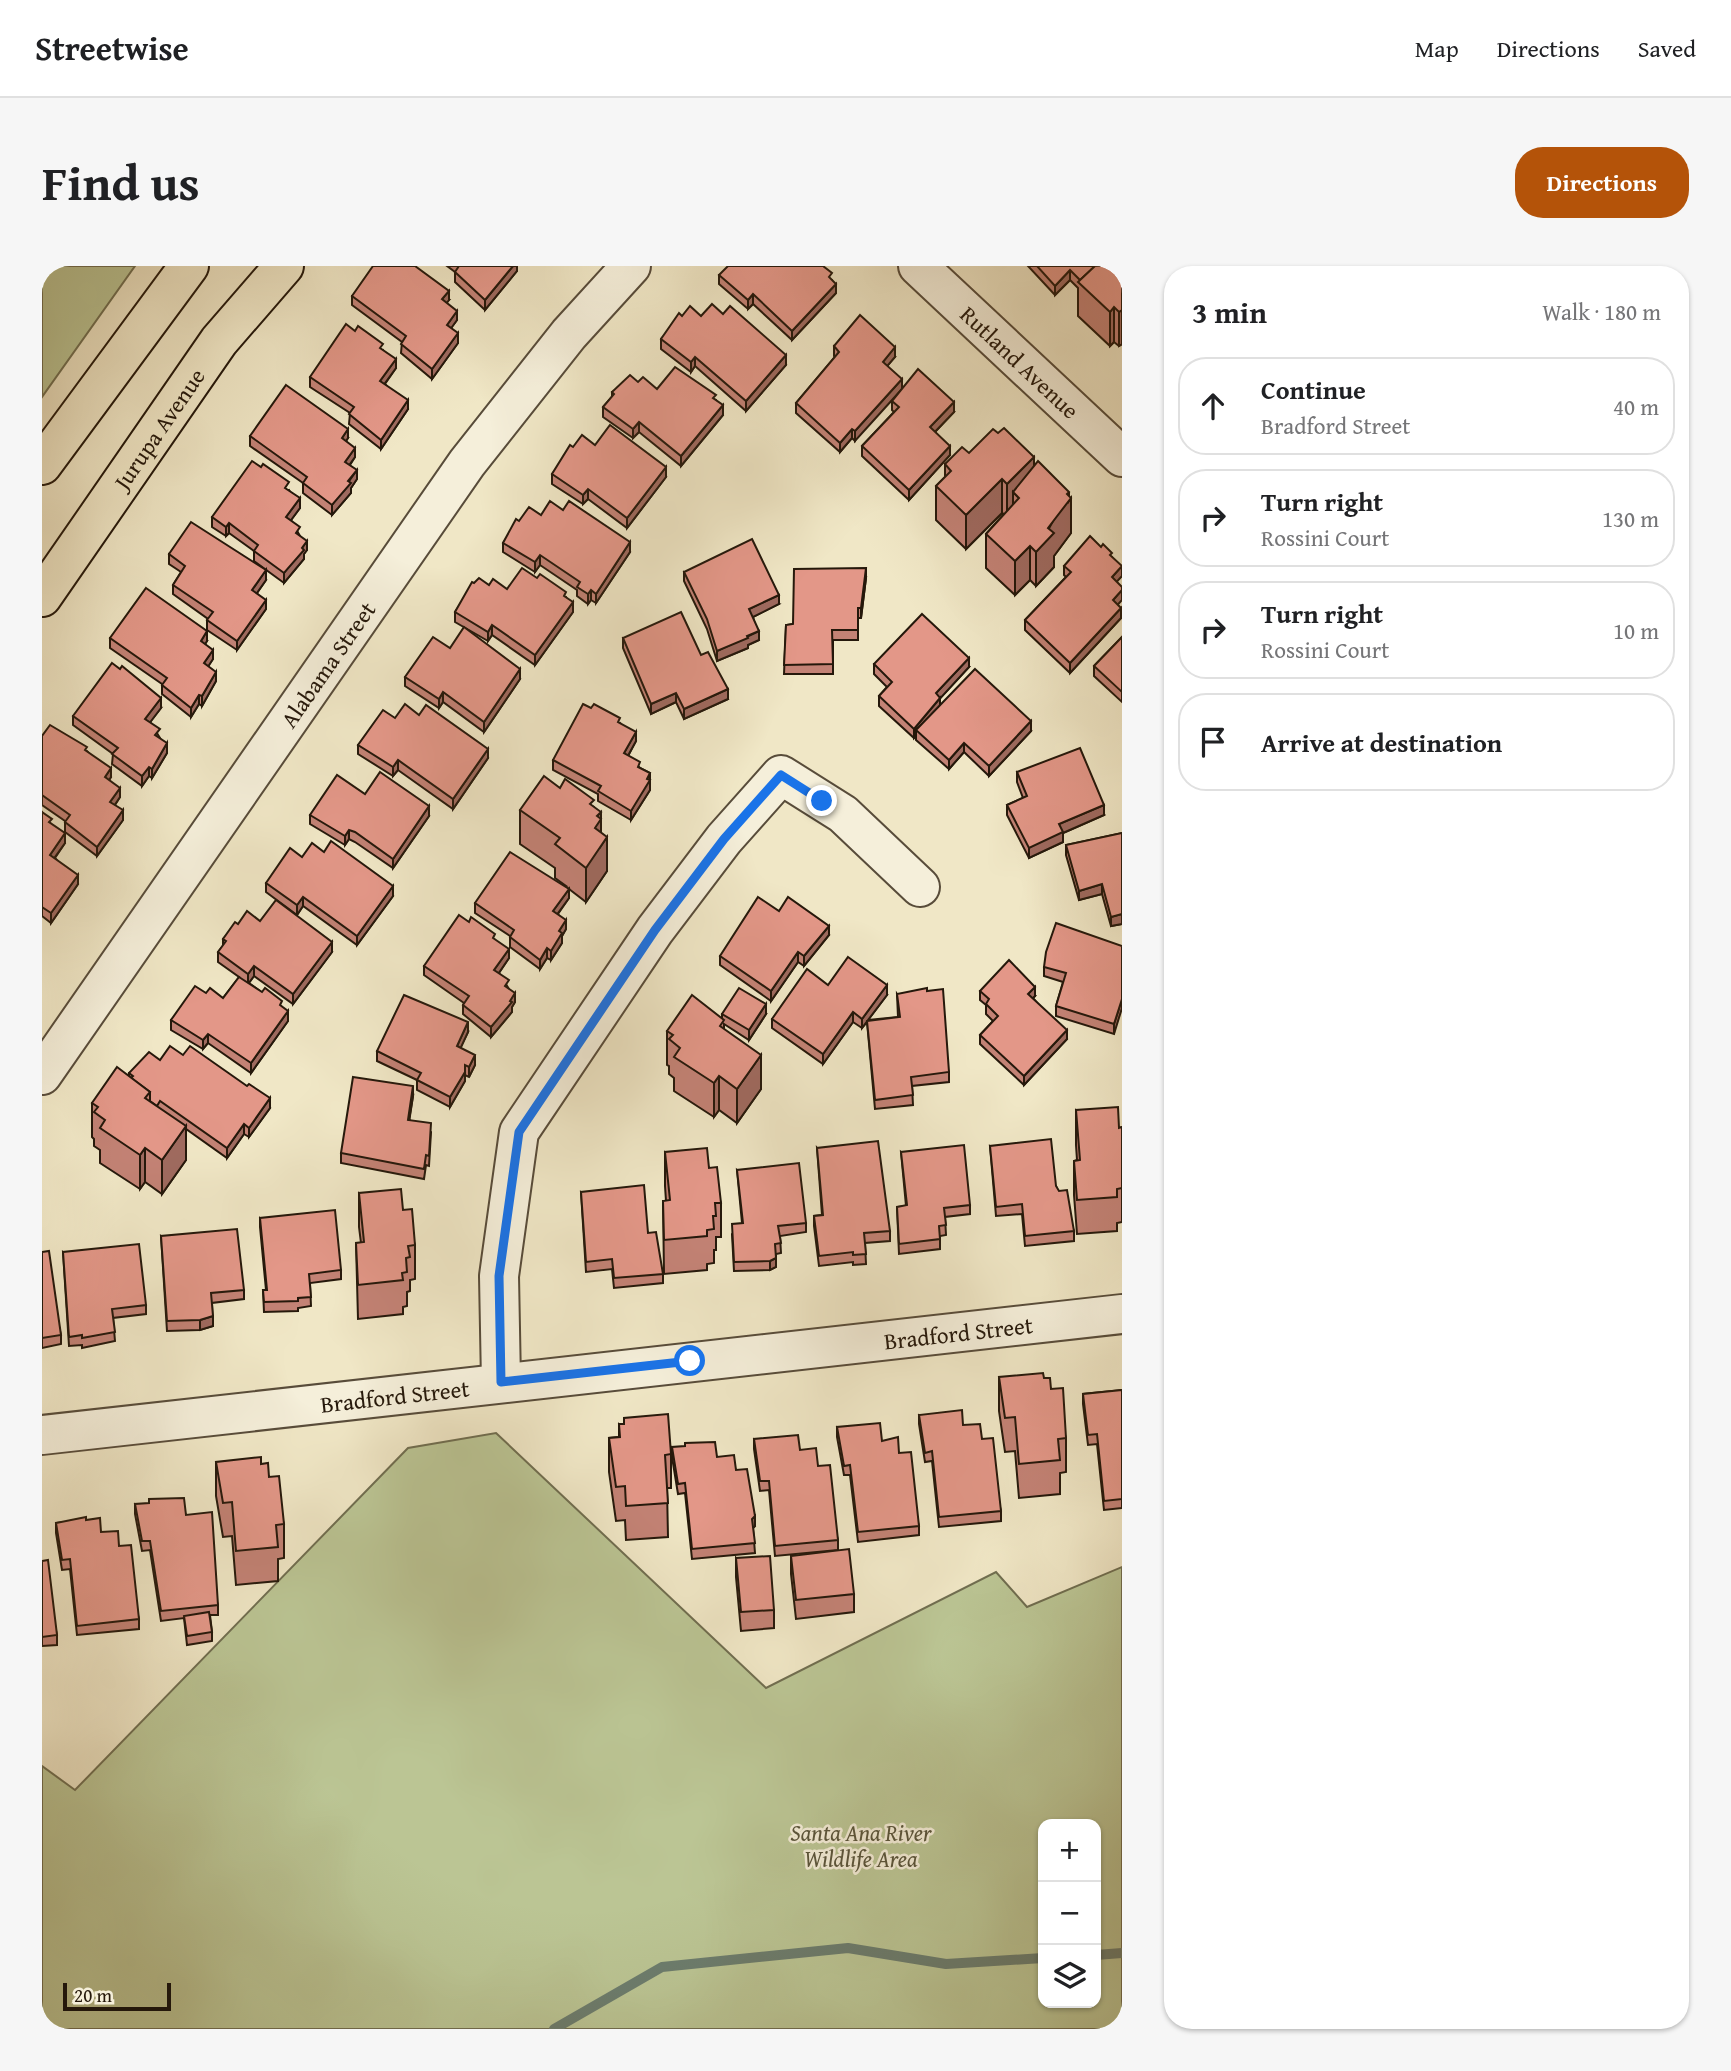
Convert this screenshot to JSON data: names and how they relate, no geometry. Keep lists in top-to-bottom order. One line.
{"streets":{"main road":["Jurupa Avenue"],"street":["Rutland Avenue","Alabama Street","Bradford Street"]},"parks":["Santa Ana River Wildlife Area"],"scale_bar":"20 m","page":{"header":"Streetwise","nav":["Map","Directions","Saved"],"title":"Find us","buttons":"Directions","heading":["3 min","Walk · 180 m"],"list":[["Continue","Bradford Street","40 m"],["Turn right","Rossini Court","130 m"],["Turn right","Rossini Court","10 m"],"Arrive at destination"],"map_buttons":["+","−"],"scale":"20 m"}}
